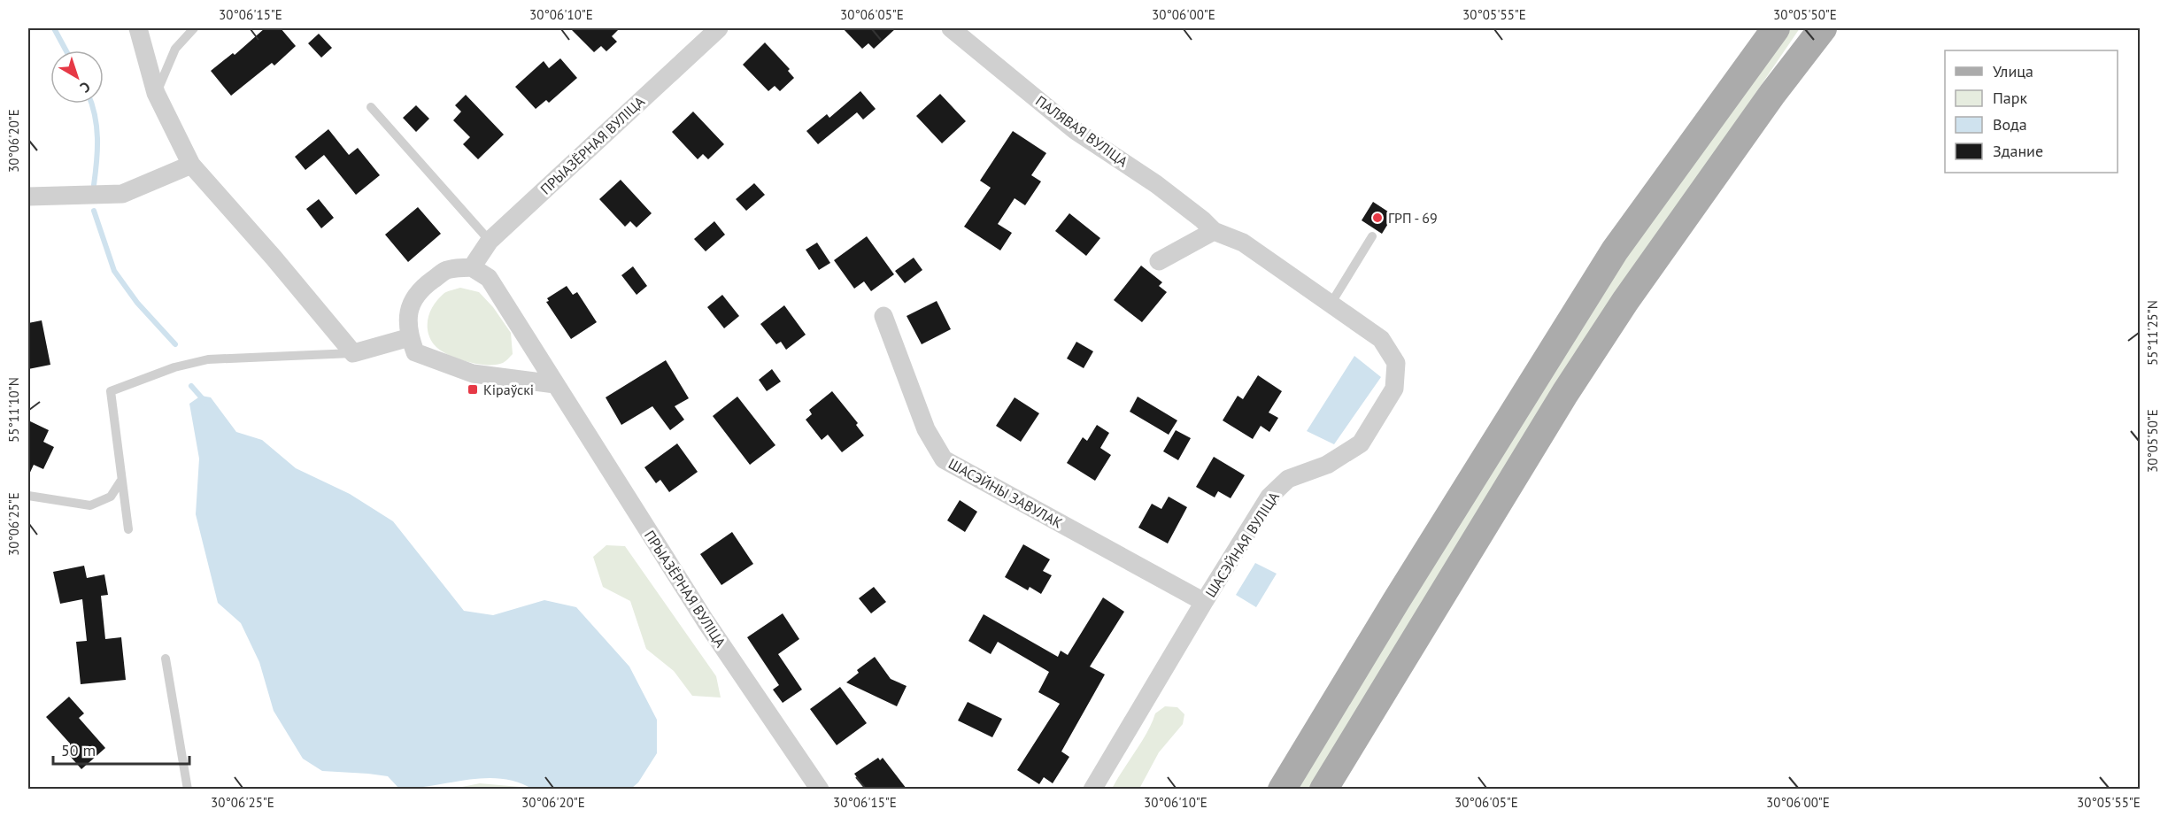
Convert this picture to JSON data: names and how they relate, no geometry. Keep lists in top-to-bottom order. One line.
{"streets":{"street":["ПАЛЯВАЯ ВУЛІЦА","ПРЫАЗЁРНАЯ ВУЛІЦА","ШАСЭЙНЫ ЗАВУЛАК","ШАСЭЙНАЯ ВУЛІЦА"]},"crossings":[["ПАЛЯВАЯ ВУЛІЦА","ШАСЭЙНАЯ ВУЛІЦА"],["ШАСЭЙНЫ ЗАВУЛАК","ШАСЭЙНАЯ ВУЛІЦА"]],"places":{"other":["ГРП - 69"],"transit":["Кіраўскі"]},"legend":["Улица","Парк","Вода","Здание"],"scale_bar":"50 m","north":"bottom right","coordinates":["30°06'15\"E","30°06'10\"E","30°06'05\"E","30°06'00\"E","30°05'55\"E","30°05'50\"E","30°06'20\"E","55°11'25\"N","55°11'10\"N","30°06'25\"E"]}
